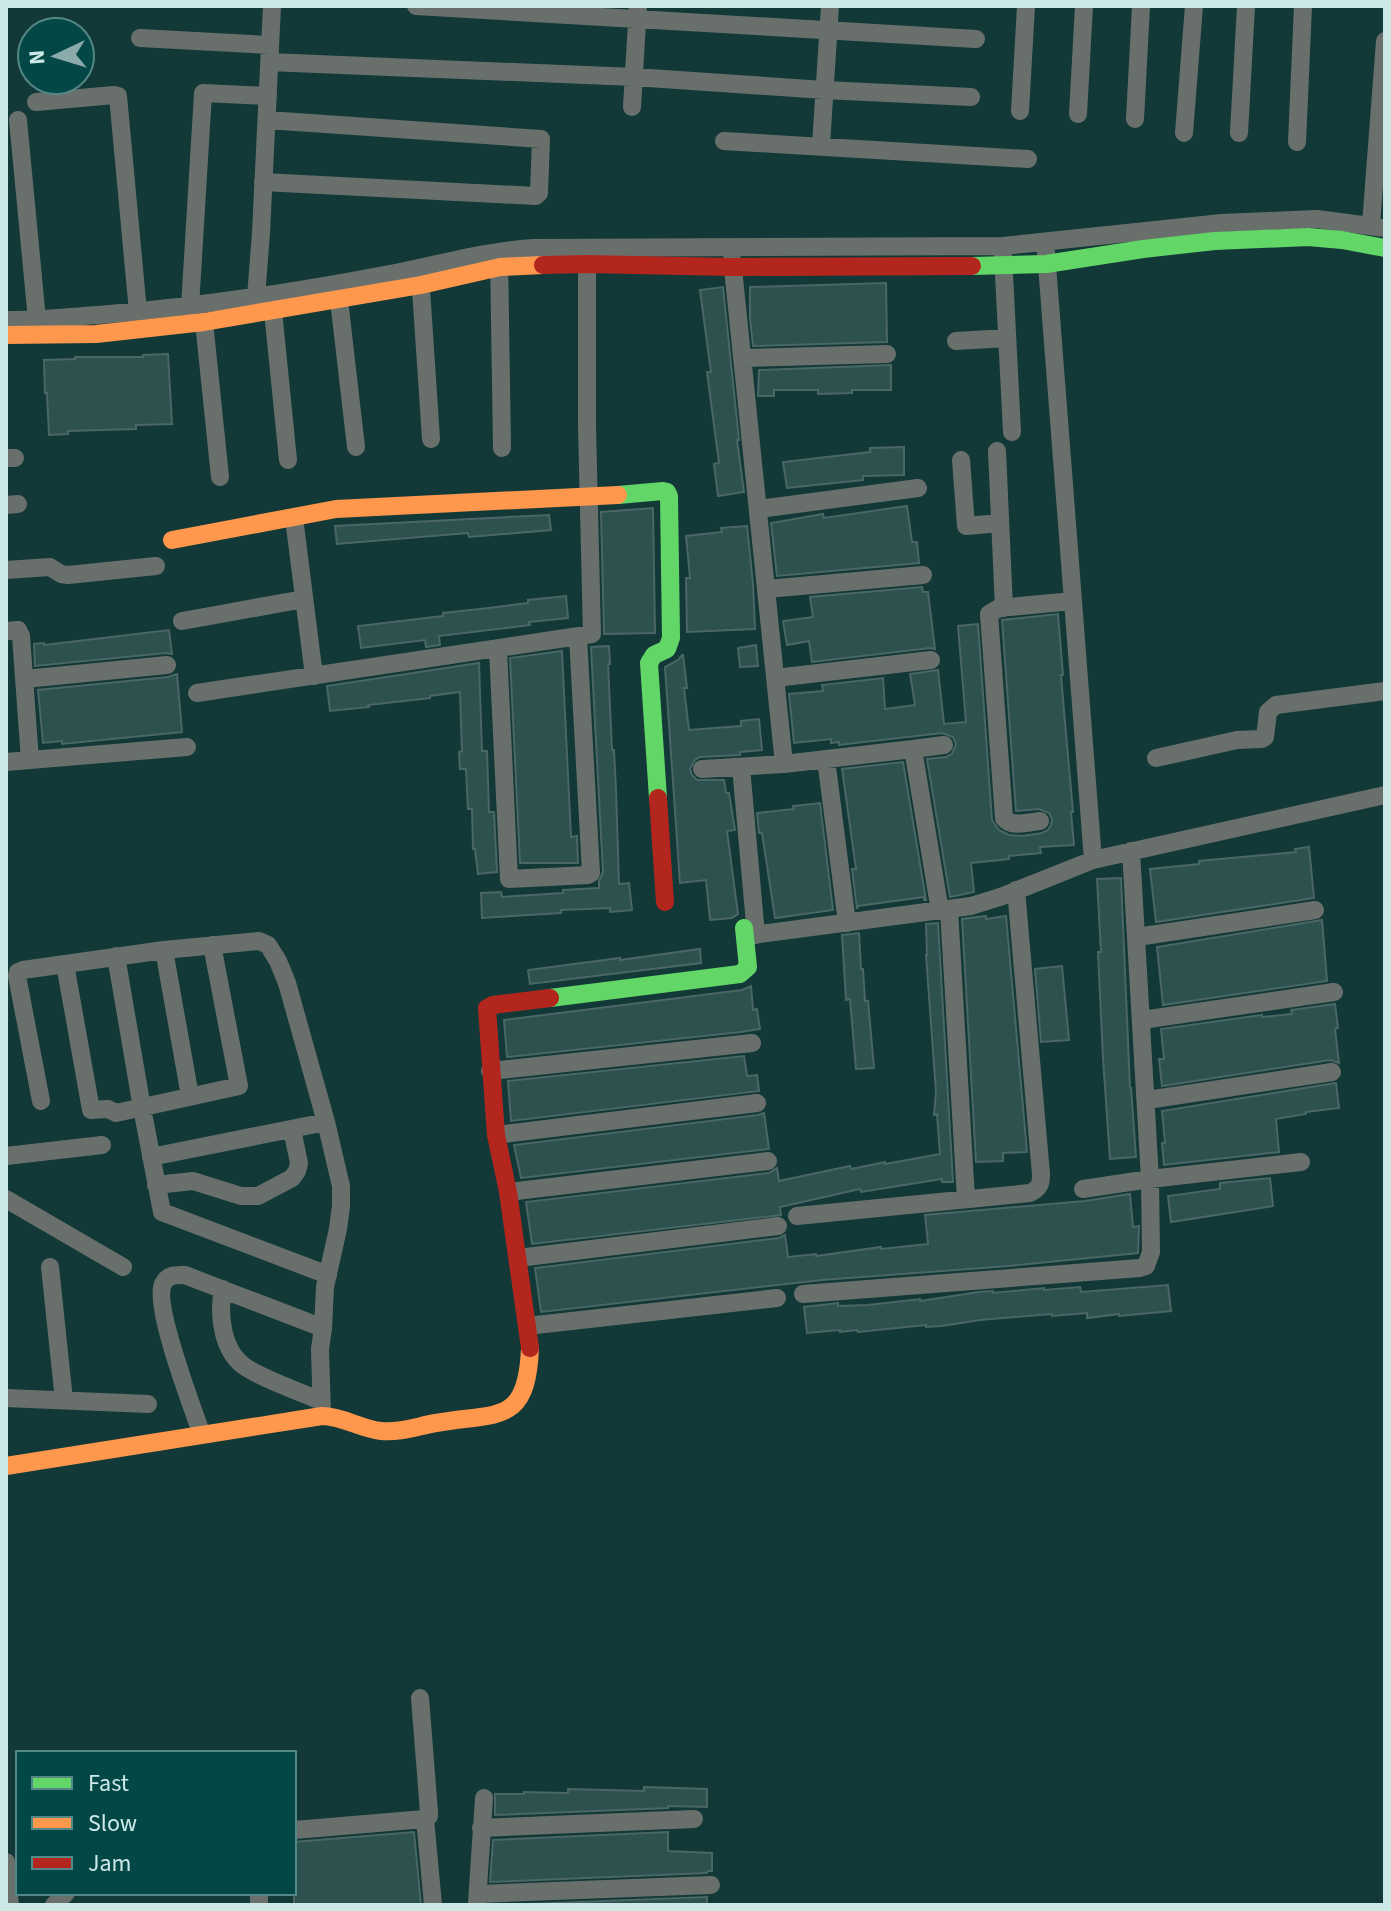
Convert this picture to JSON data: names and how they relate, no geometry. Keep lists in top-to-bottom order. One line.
{"legend":["Fast","Slow","Jam"],"north":"left"}
